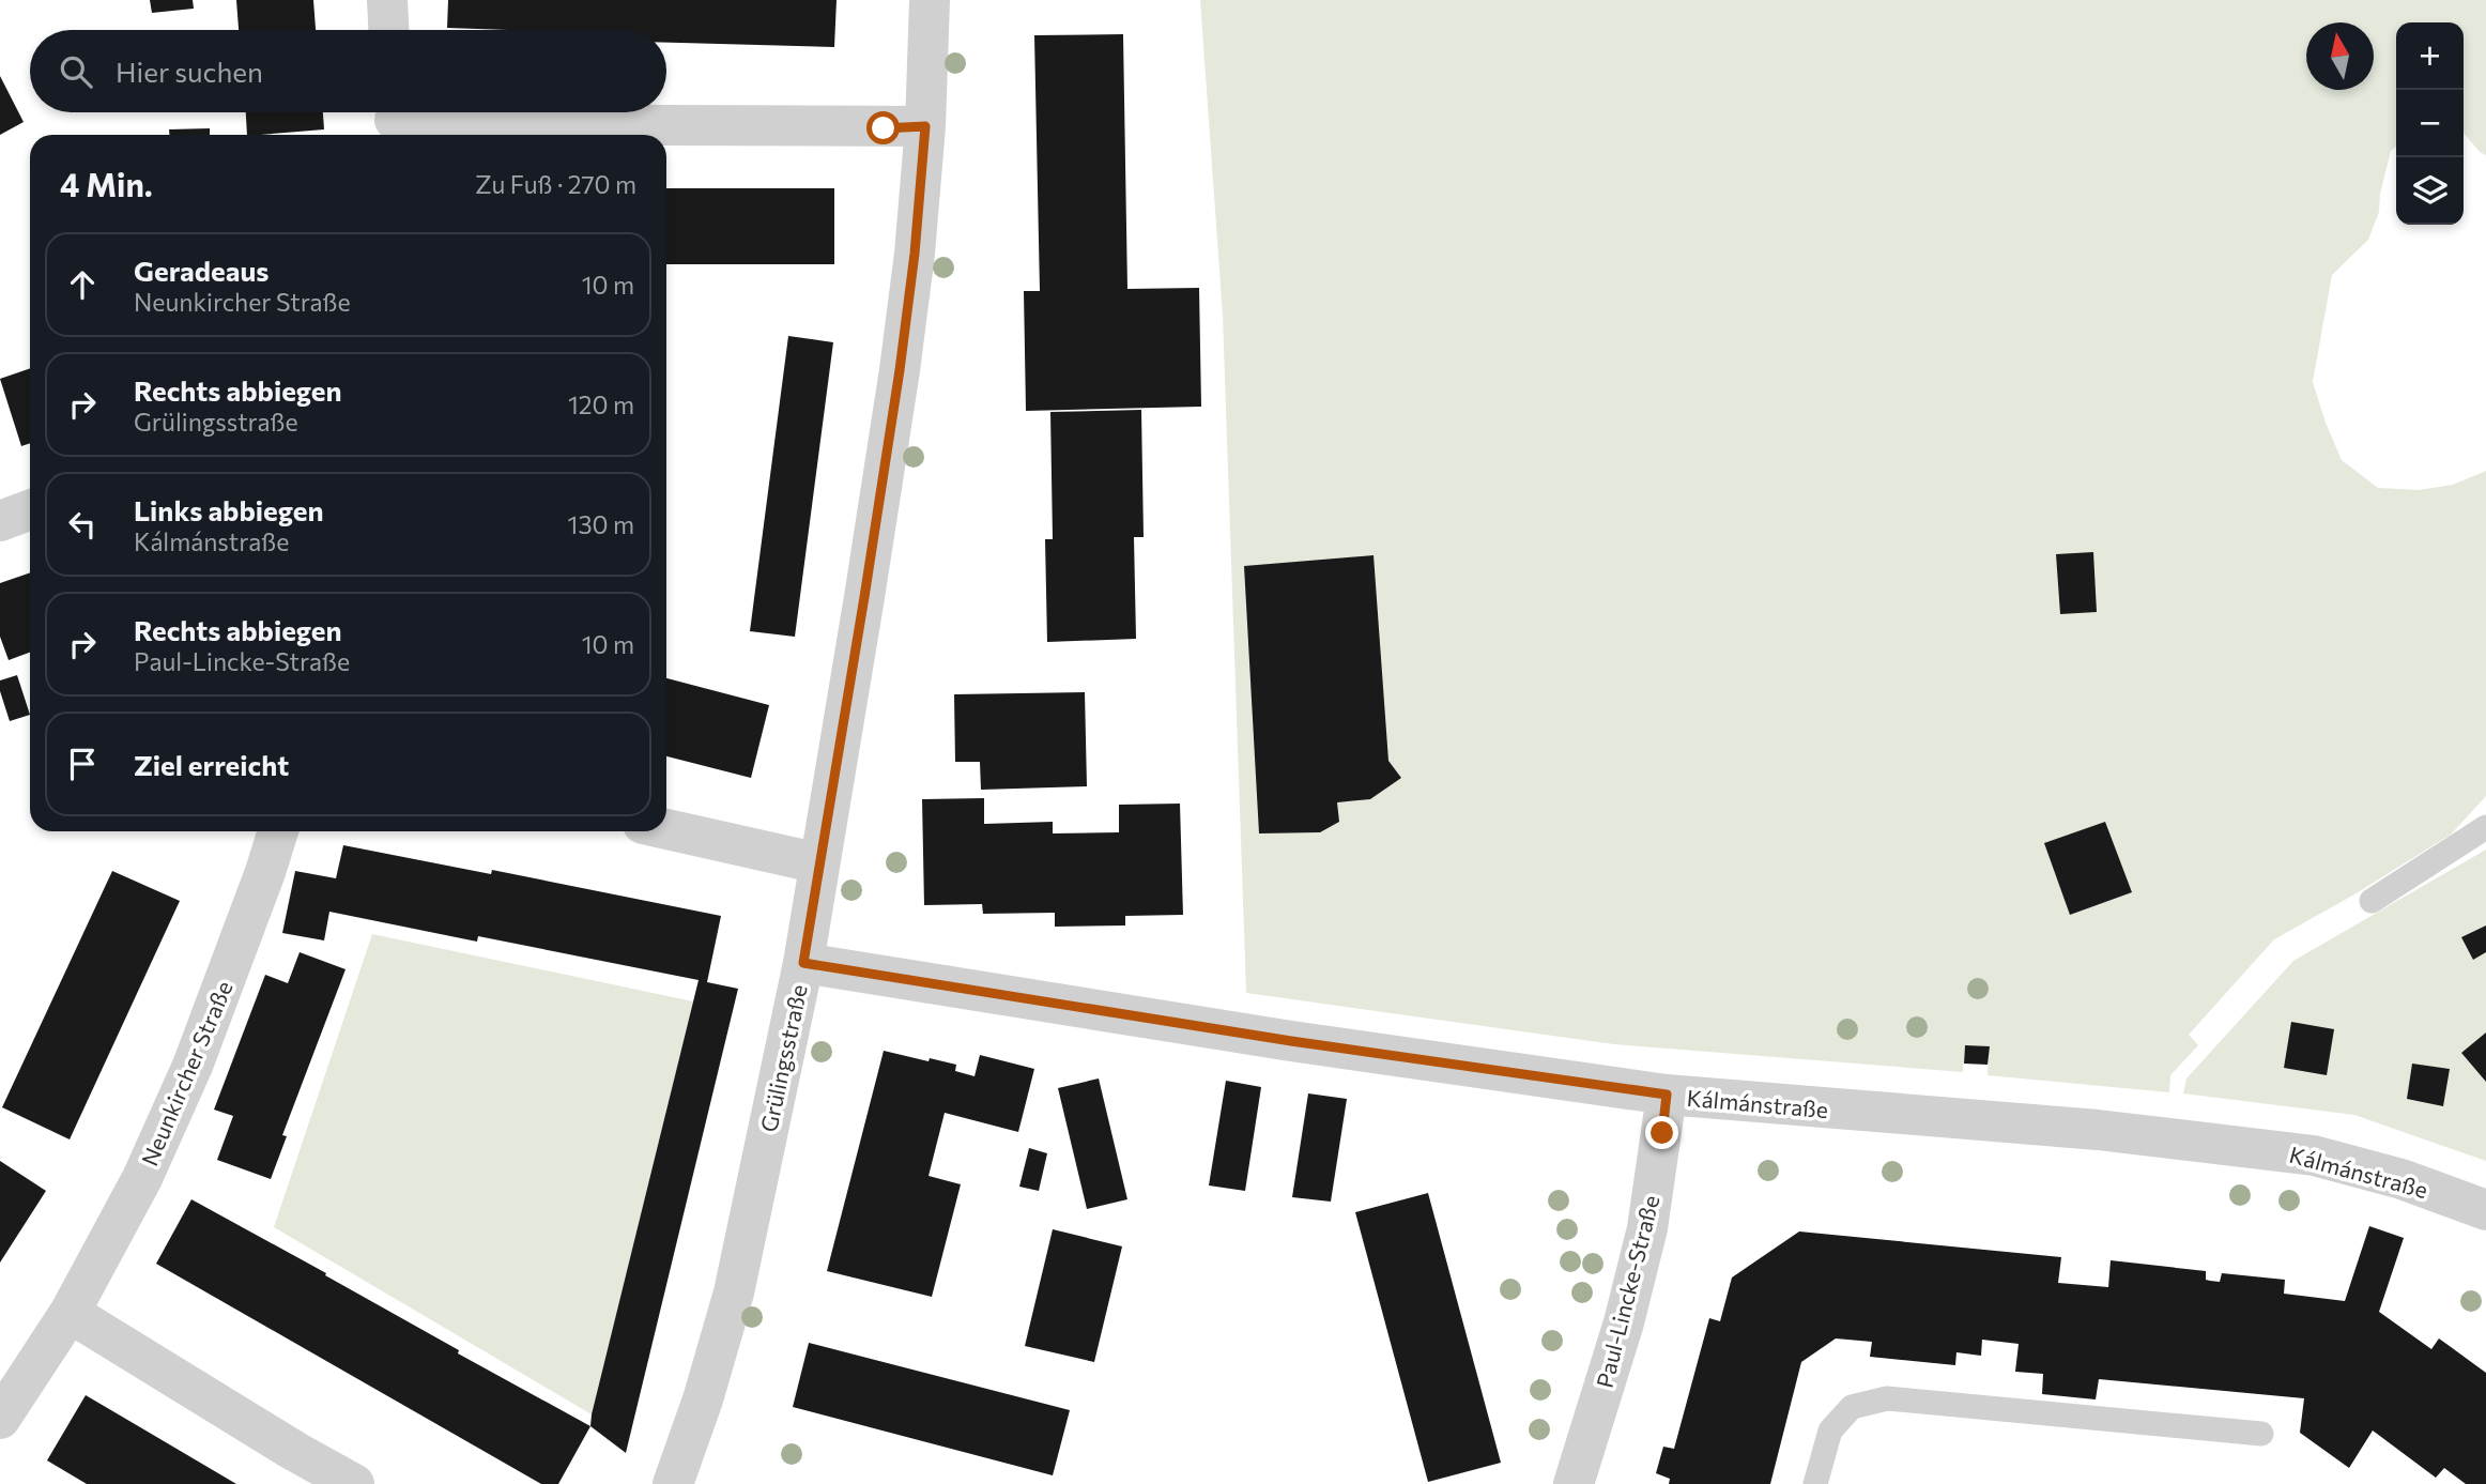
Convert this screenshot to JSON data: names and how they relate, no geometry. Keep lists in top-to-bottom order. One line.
{"streets":{"street":["Grülingsstraße","Neunkircher Straße","Kálmánstraße","Paul-Lincke-Straße"]},"crossings":[["Grülingsstraße","Kálmánstraße"],["Kálmánstraße","Paul-Lincke-Straße"]],"north":"top","page":{"map_buttons":["+","−"],"search":"Hier suchen","heading":["4 Min.","Zu Fuß · 270 m"],"list":[["Geradeaus","Neunkircher Straße","10 m"],["Rechts abbiegen","Grülingsstraße","120 m"],["Links abbiegen","Kálmánstraße","130 m"],["Rechts abbiegen","Paul-Lincke-Straße","10 m"],"Ziel erreicht"]}}
